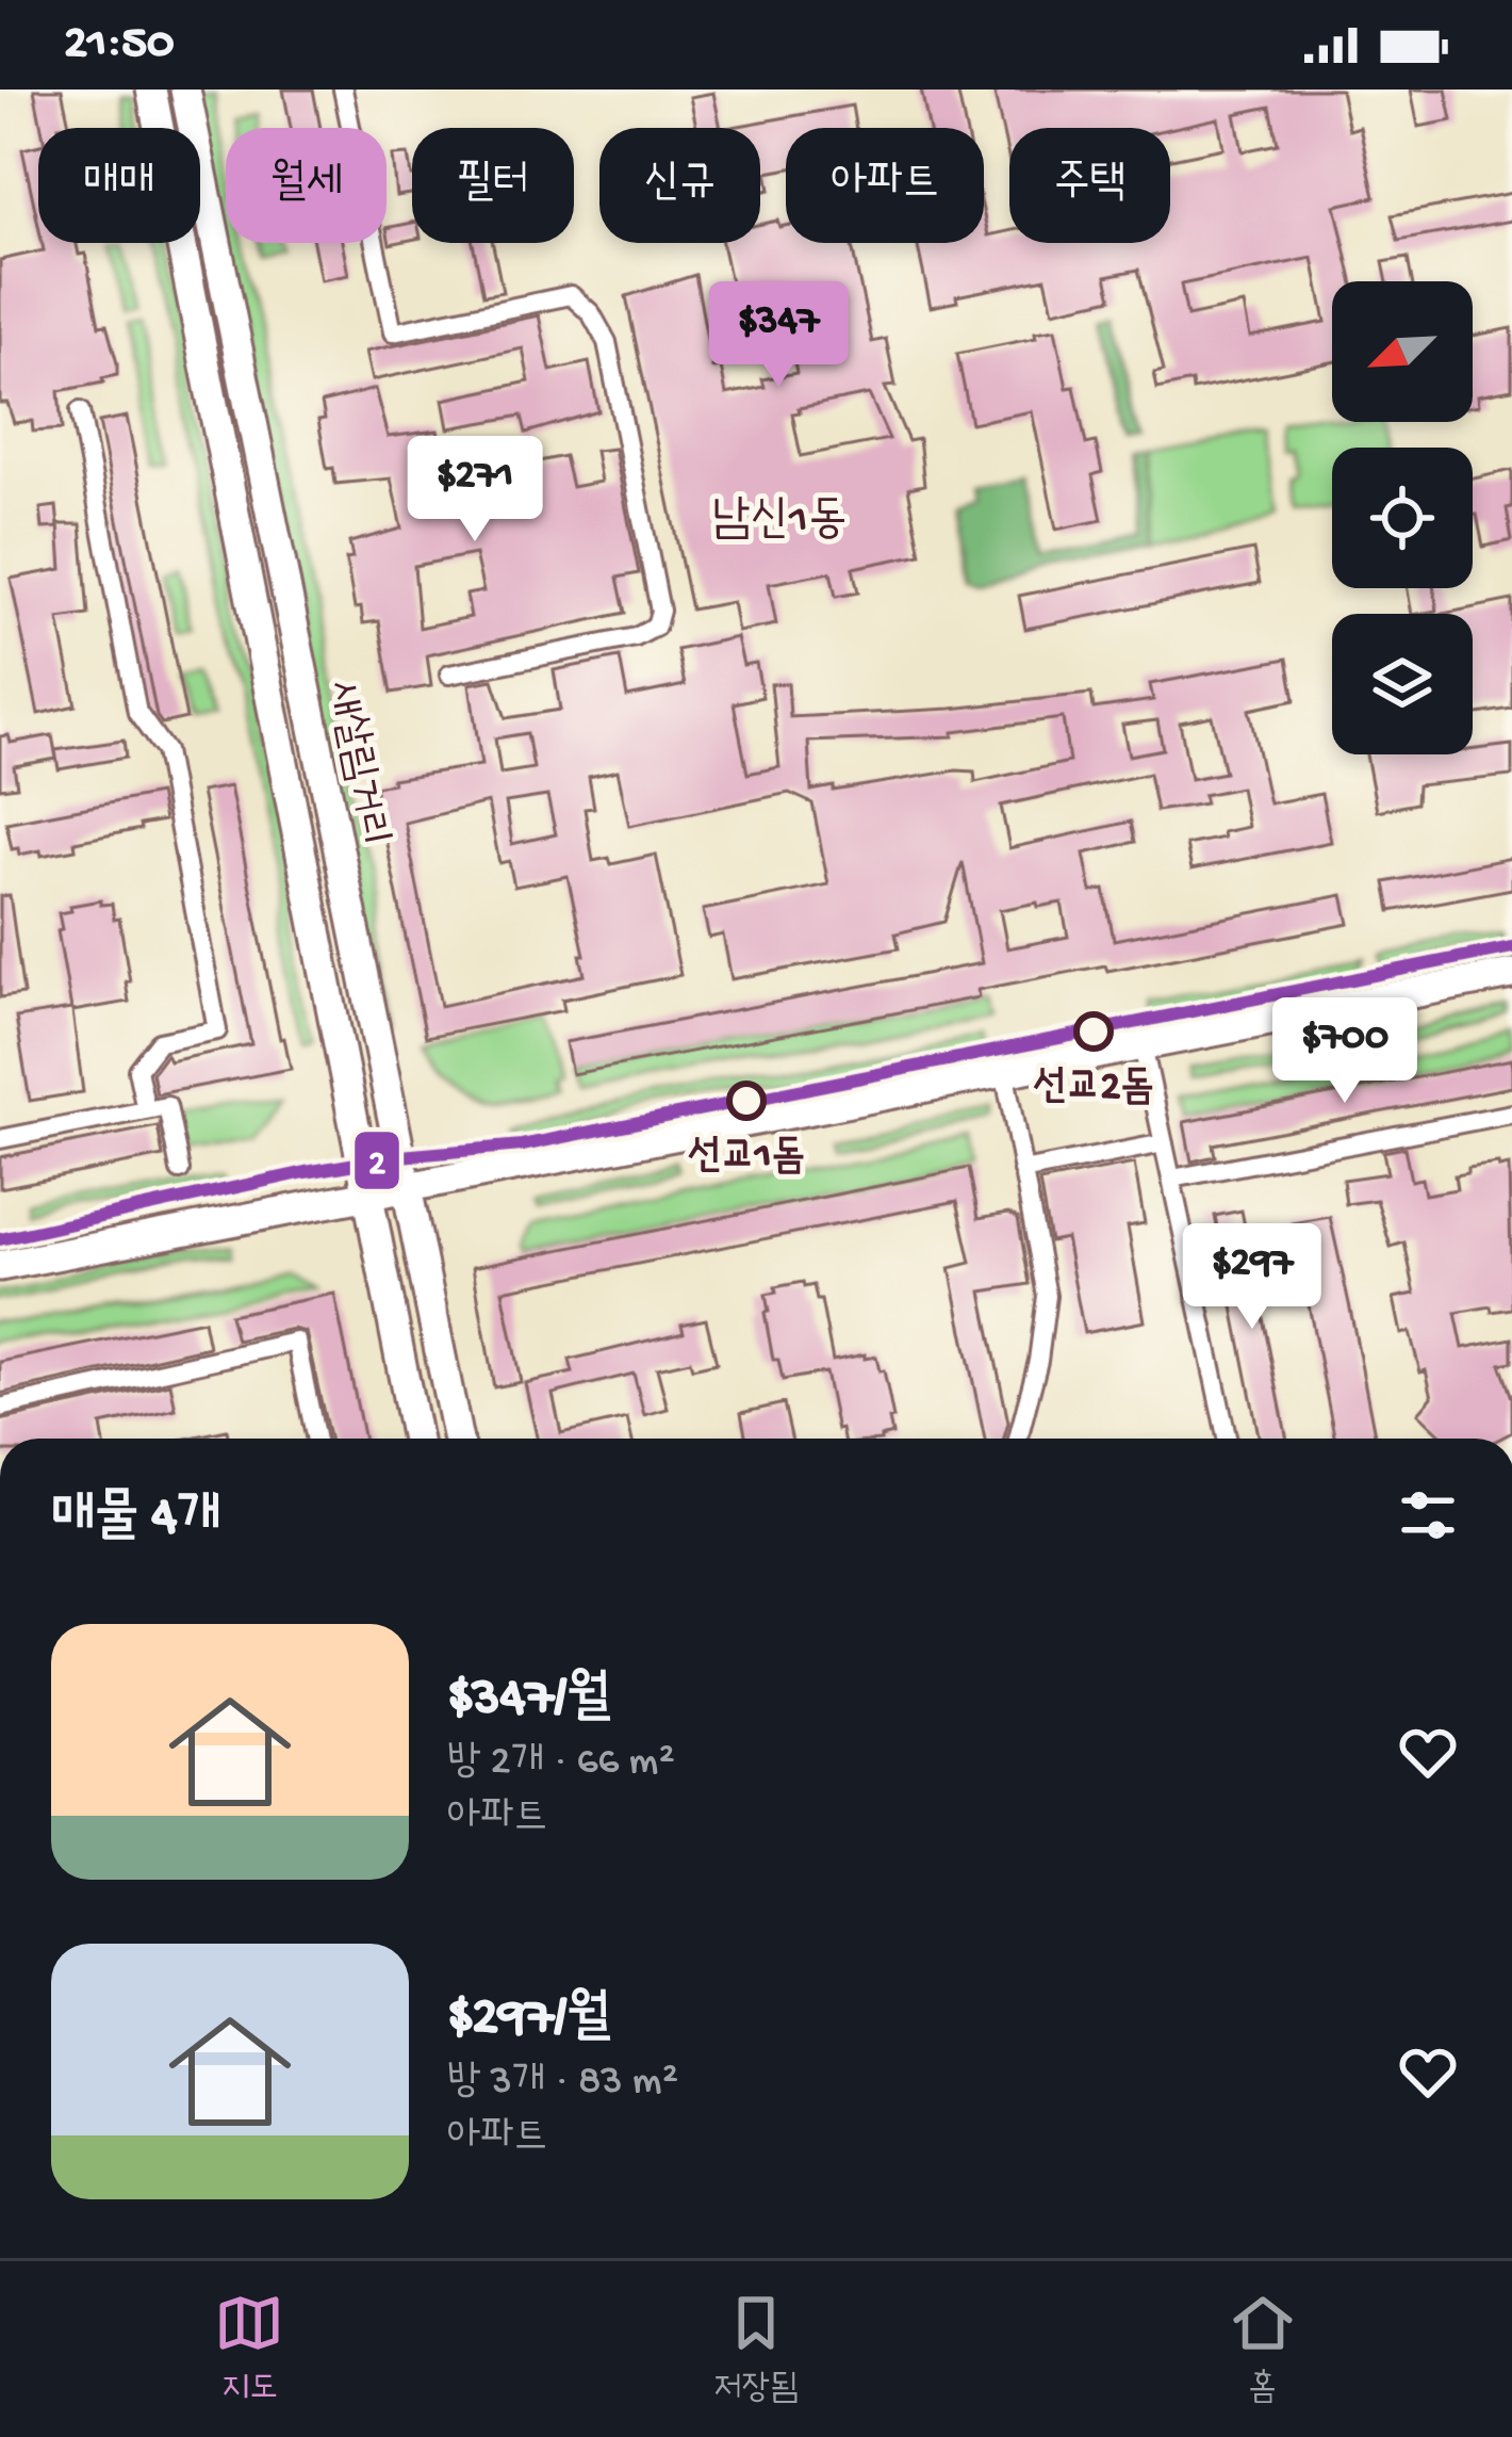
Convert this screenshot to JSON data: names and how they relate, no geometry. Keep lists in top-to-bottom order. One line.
{"streets":{"main road":["새살림거리"]},"districts":["남신1동"],"places":["선교2돔","선교1돔"],"lines":["transit line 2"],"north":"bottom left","page":{"status":"21:50","chip":["매매","월세","필터","신규","아파트","주택"],"price":["$347","$271","$700","$297"],"heading":"매물 4개","list":[{"name":"$347/월","note":"방 2개 · 66 m² · 아파트"},{"name":"$297/월","note":"방 3개 · 83 m² · 아파트"}],"tabs":["지도","저장됨","홈"]}}
